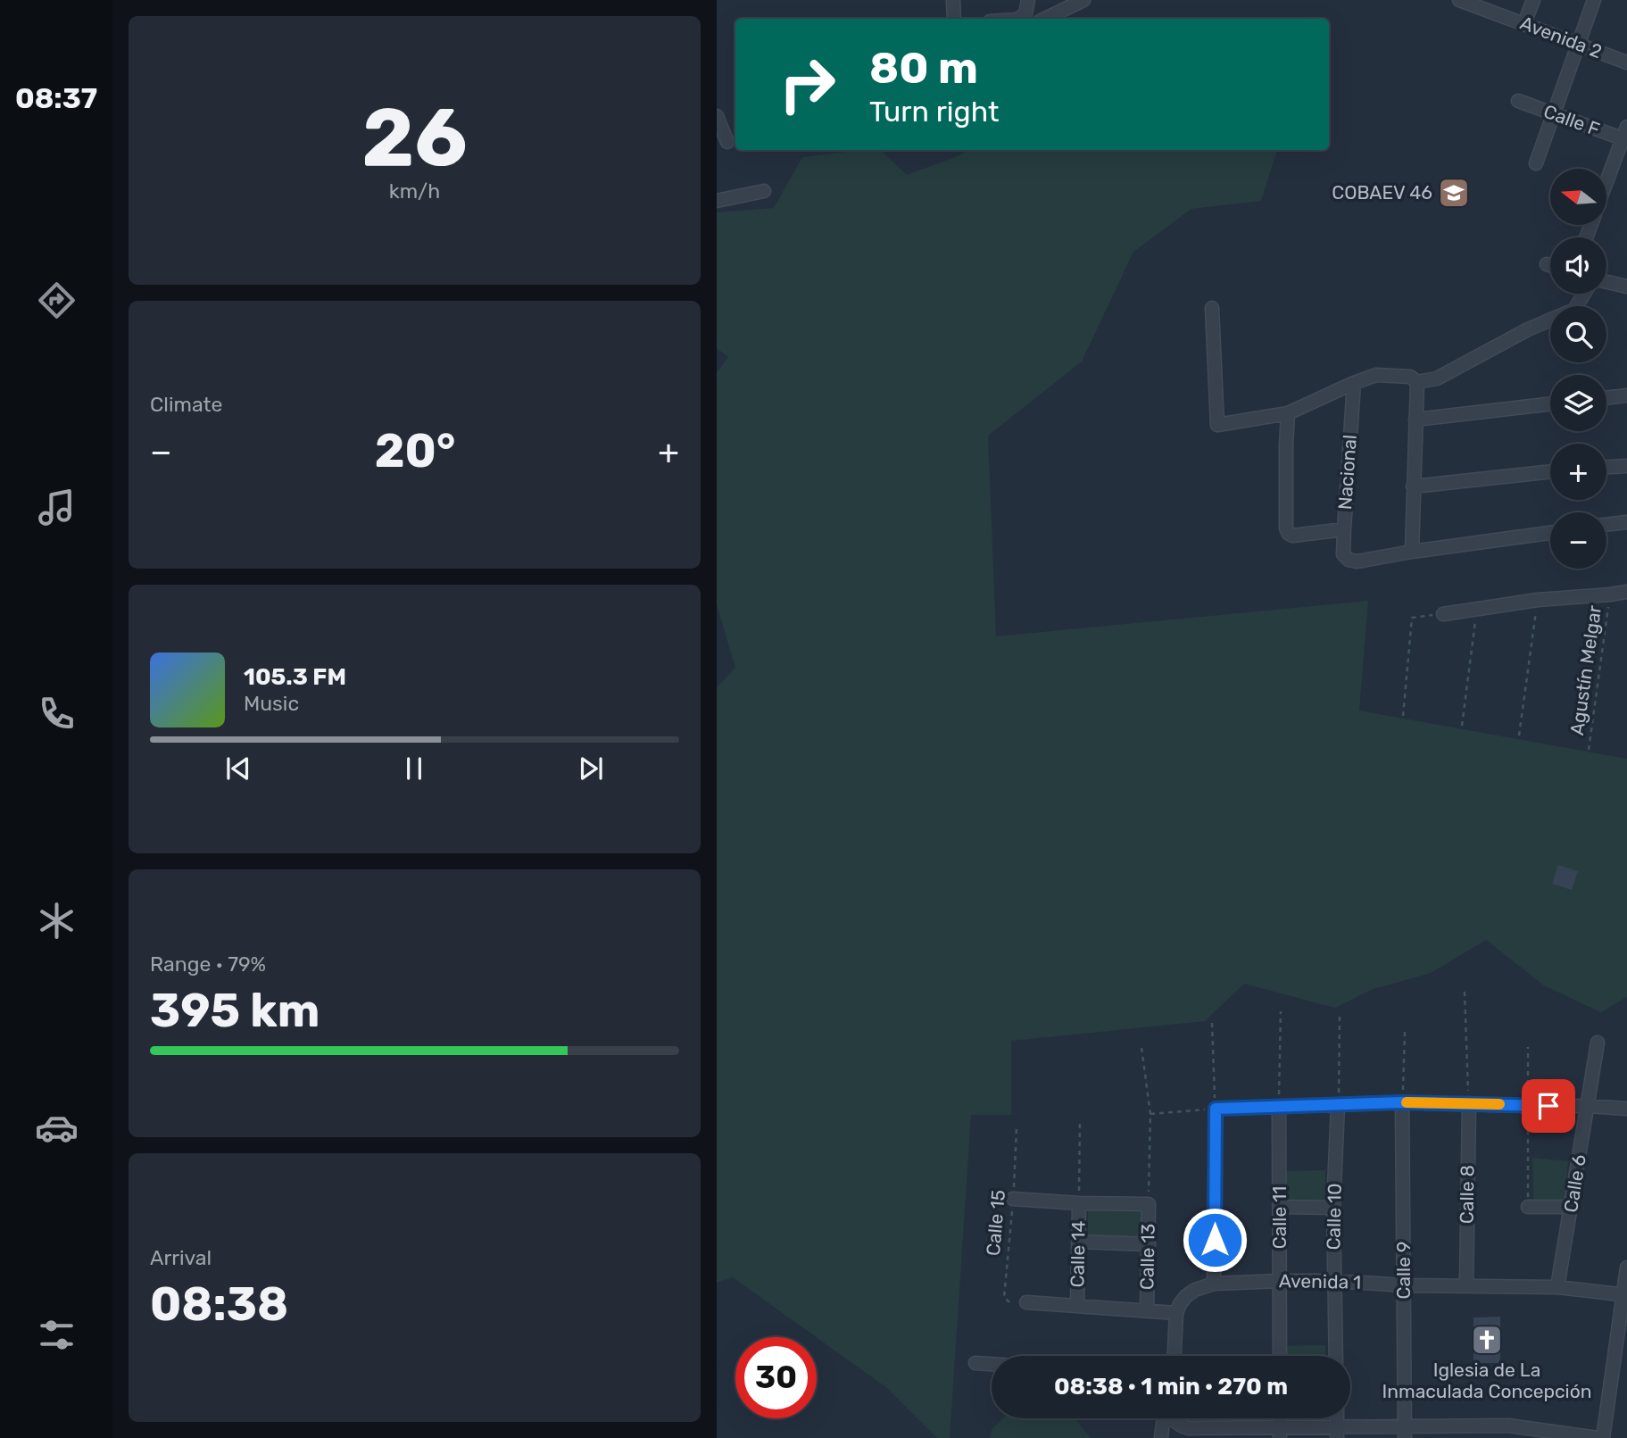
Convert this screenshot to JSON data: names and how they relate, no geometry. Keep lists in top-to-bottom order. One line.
{"streets":{"street":["Avenida 2","Calle F","Nacional","Calle 6","Calle 8","Calle 10","Calle 11","Calle 14","Calle 13","Calle 9","Avenida 1"],"path":["Agustín Melgar","Calle 15"]},"crossings":[["Calle 6","Avenida 1"],["Calle 8","Avenida 1"],["Calle 10","Avenida 1"],["Calle 11","Avenida 1"],["Calle 9","Avenida 1"]],"places":{"school or university":["COBAEV 46"],"church":["Iglesia de La Inmaculada Concepción"]},"north":"left","page":{"tabs":"08:37","tile":[["26","km/h"],"Climate",["Range · 79%","395 km"],["Arrival","08:38"]],"turn":["80 m","Turn right"],"map_buttons":["+","−"],"heat":["−","20°","+"],"song":["105.3 FM","Music"],"limit":"30","trip":"08:38 · 1 min · 270 m"}}
